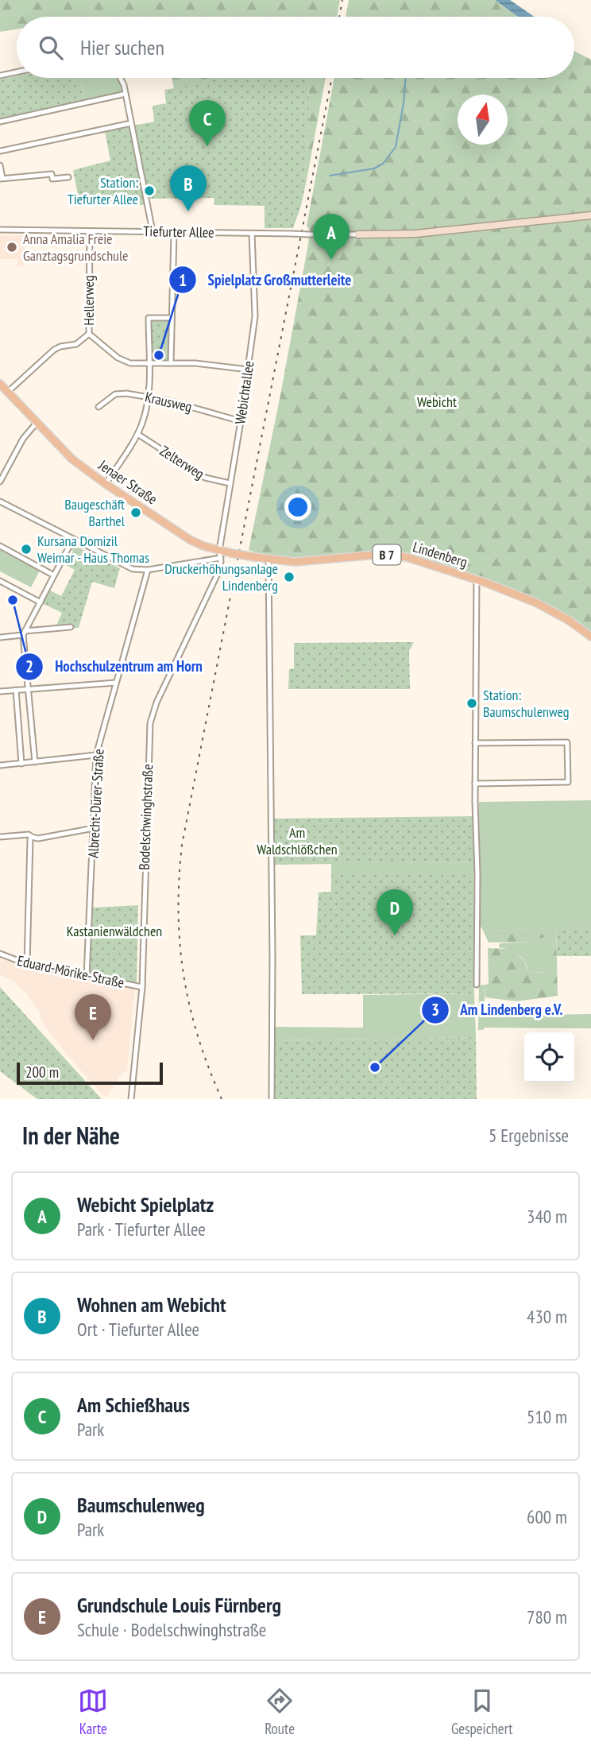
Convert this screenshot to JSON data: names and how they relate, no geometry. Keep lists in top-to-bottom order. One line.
{"streets":{"main road":["Jenaer Straße","B 7","Lindenberg"],"street":["Tiefurter Allee","Hellerweg","Webichtallee","Krausweg","Zelterweg","Albrecht-Dürer-Straße","Bodelschwinghstraße","Eduard-Mörike-Straße"]},"crossings":[["Tiefurter Allee","Hellerweg"],["Tiefurter Allee","Webichtallee"],["Hellerweg","Jenaer Straße"],["Webichtallee","Krausweg"],["Webichtallee","Zelterweg"],["Webichtallee","Jenaer Straße"],["Webichtallee","Bodelschwinghstraße"],["Jenaer Straße","Lindenberg"],["Jenaer Straße","Bodelschwinghstraße"],["Albrecht-Dürer-Straße","Eduard-Mörike-Straße"],["Bodelschwinghstraße","Eduard-Mörike-Straße"]],"parks":["Webicht","Am Waldschlößchen","Kastanienwäldchen"],"places":["Station: Tiefurter Allee","Anna Amalia Freie Ganztagsgrundschule","Spielplatz Großmutterleite","Baugeschäft Barthel","Kursana Domizil Weimar - Haus Thomas","Druckerhöhungsanlage Lindenberg","Hochschulzentrum am Horn","Station: Baumschulenweg","Am Lindenberg e.V."],"scale_bar":"200 m","north":"top","page":{"search":"Hier suchen","pins":["C","B","A","D","E"],"scale":"200 m","heading":["In der Nähe","5 Ergebnisse"],"list":[{"mark":"A","name":"Webicht Spielplatz","note":"Park · Tiefurter Allee","value":"340 m"},{"mark":"B","name":"Wohnen am Webicht","note":"Ort · Tiefurter Allee","value":"430 m"},{"mark":"C","name":"Am Schießhaus","note":"Park","value":"510 m"},{"mark":"D","name":"Baumschulenweg","note":"Park","value":"600 m"},{"mark":"E","name":"Grundschule Louis Fürnberg","note":"Schule · Bodelschwinghstraße","value":"780 m"}],"nav":["Karte","Route","Gespeichert"]}}
